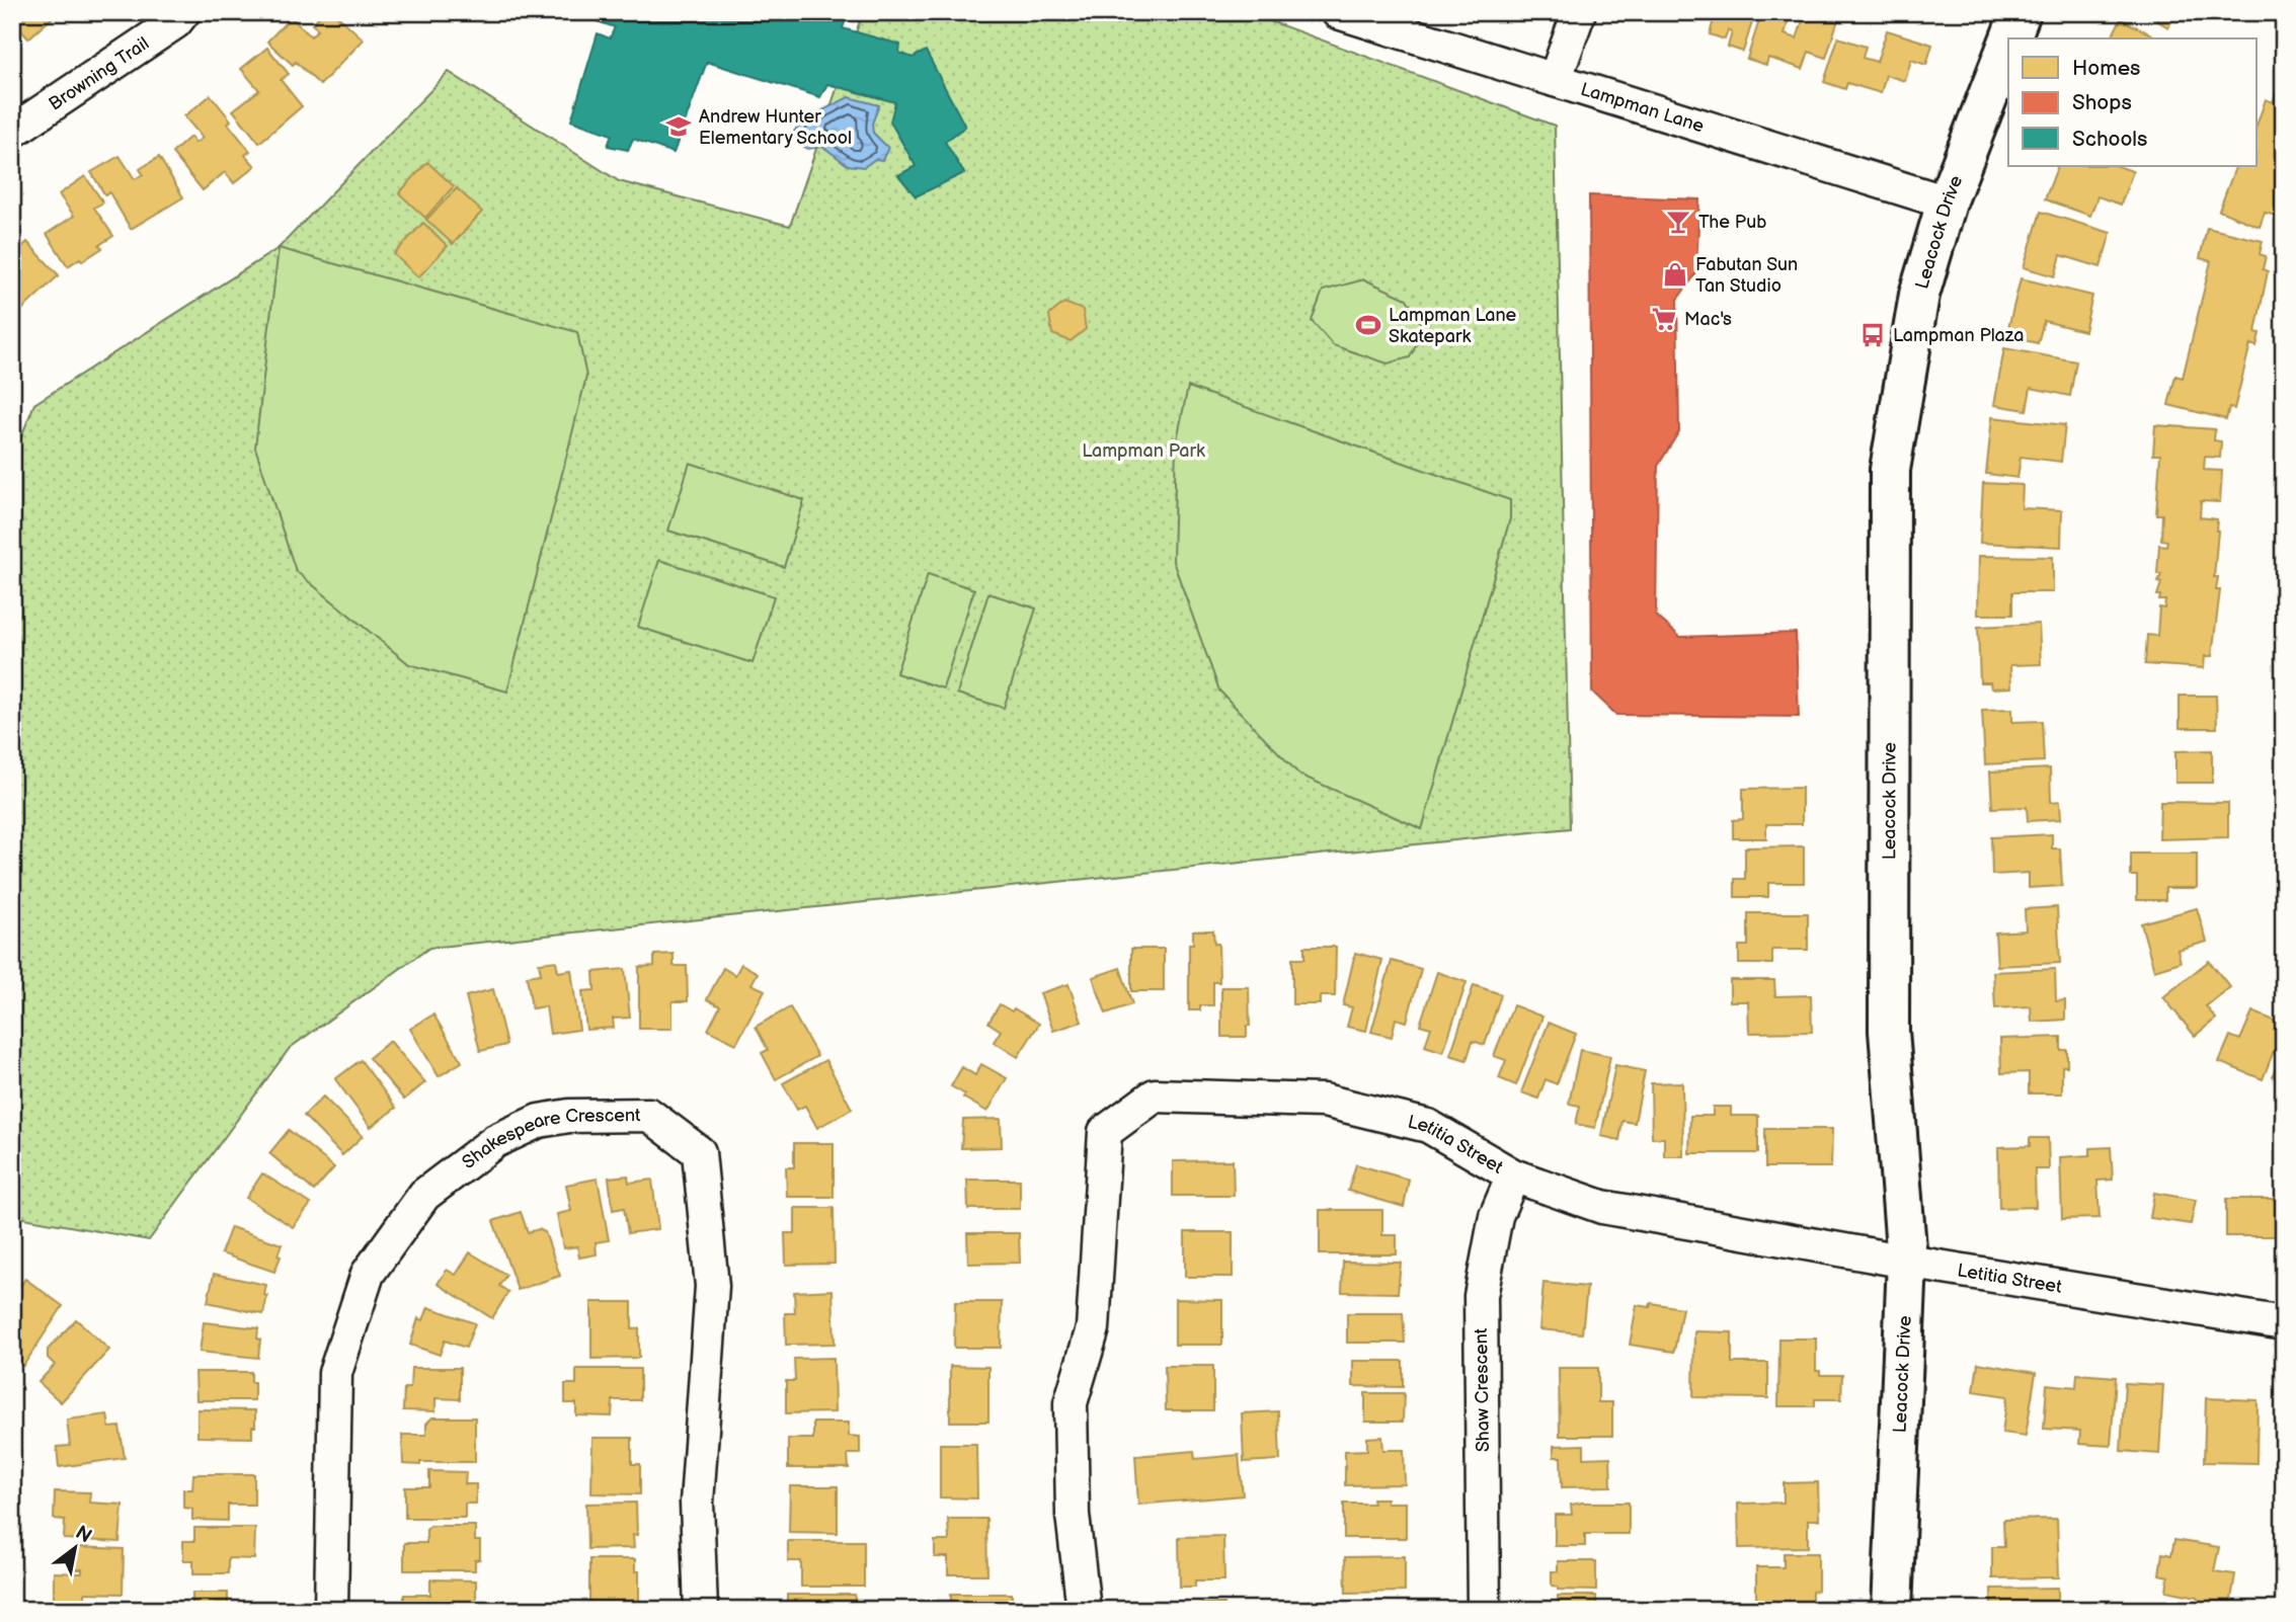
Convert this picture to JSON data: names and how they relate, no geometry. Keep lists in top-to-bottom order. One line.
{"streets":{"street":["Browning Trail","Lampman Lane","Leacock Drive","Shakespeare Crescent","Letitia Street","Shaw Crescent"]},"crossings":[["Lampman Lane","Leacock Drive"],["Leacock Drive","Letitia Street"],["Letitia Street","Shaw Crescent"]],"parks":["Lampman Park"],"places":{"school or university":["Andrew Hunter Elementary School"],"bar":["The Pub"],"shop":["Fabutan Sun Tan Studio"],"supermarket":["Mac's"],"sports":["Lampman Lane Skatepark"],"bus stop":["Lampman Plaza"]},"legend":["Homes","Shops","Schools"],"north":"top right"}
